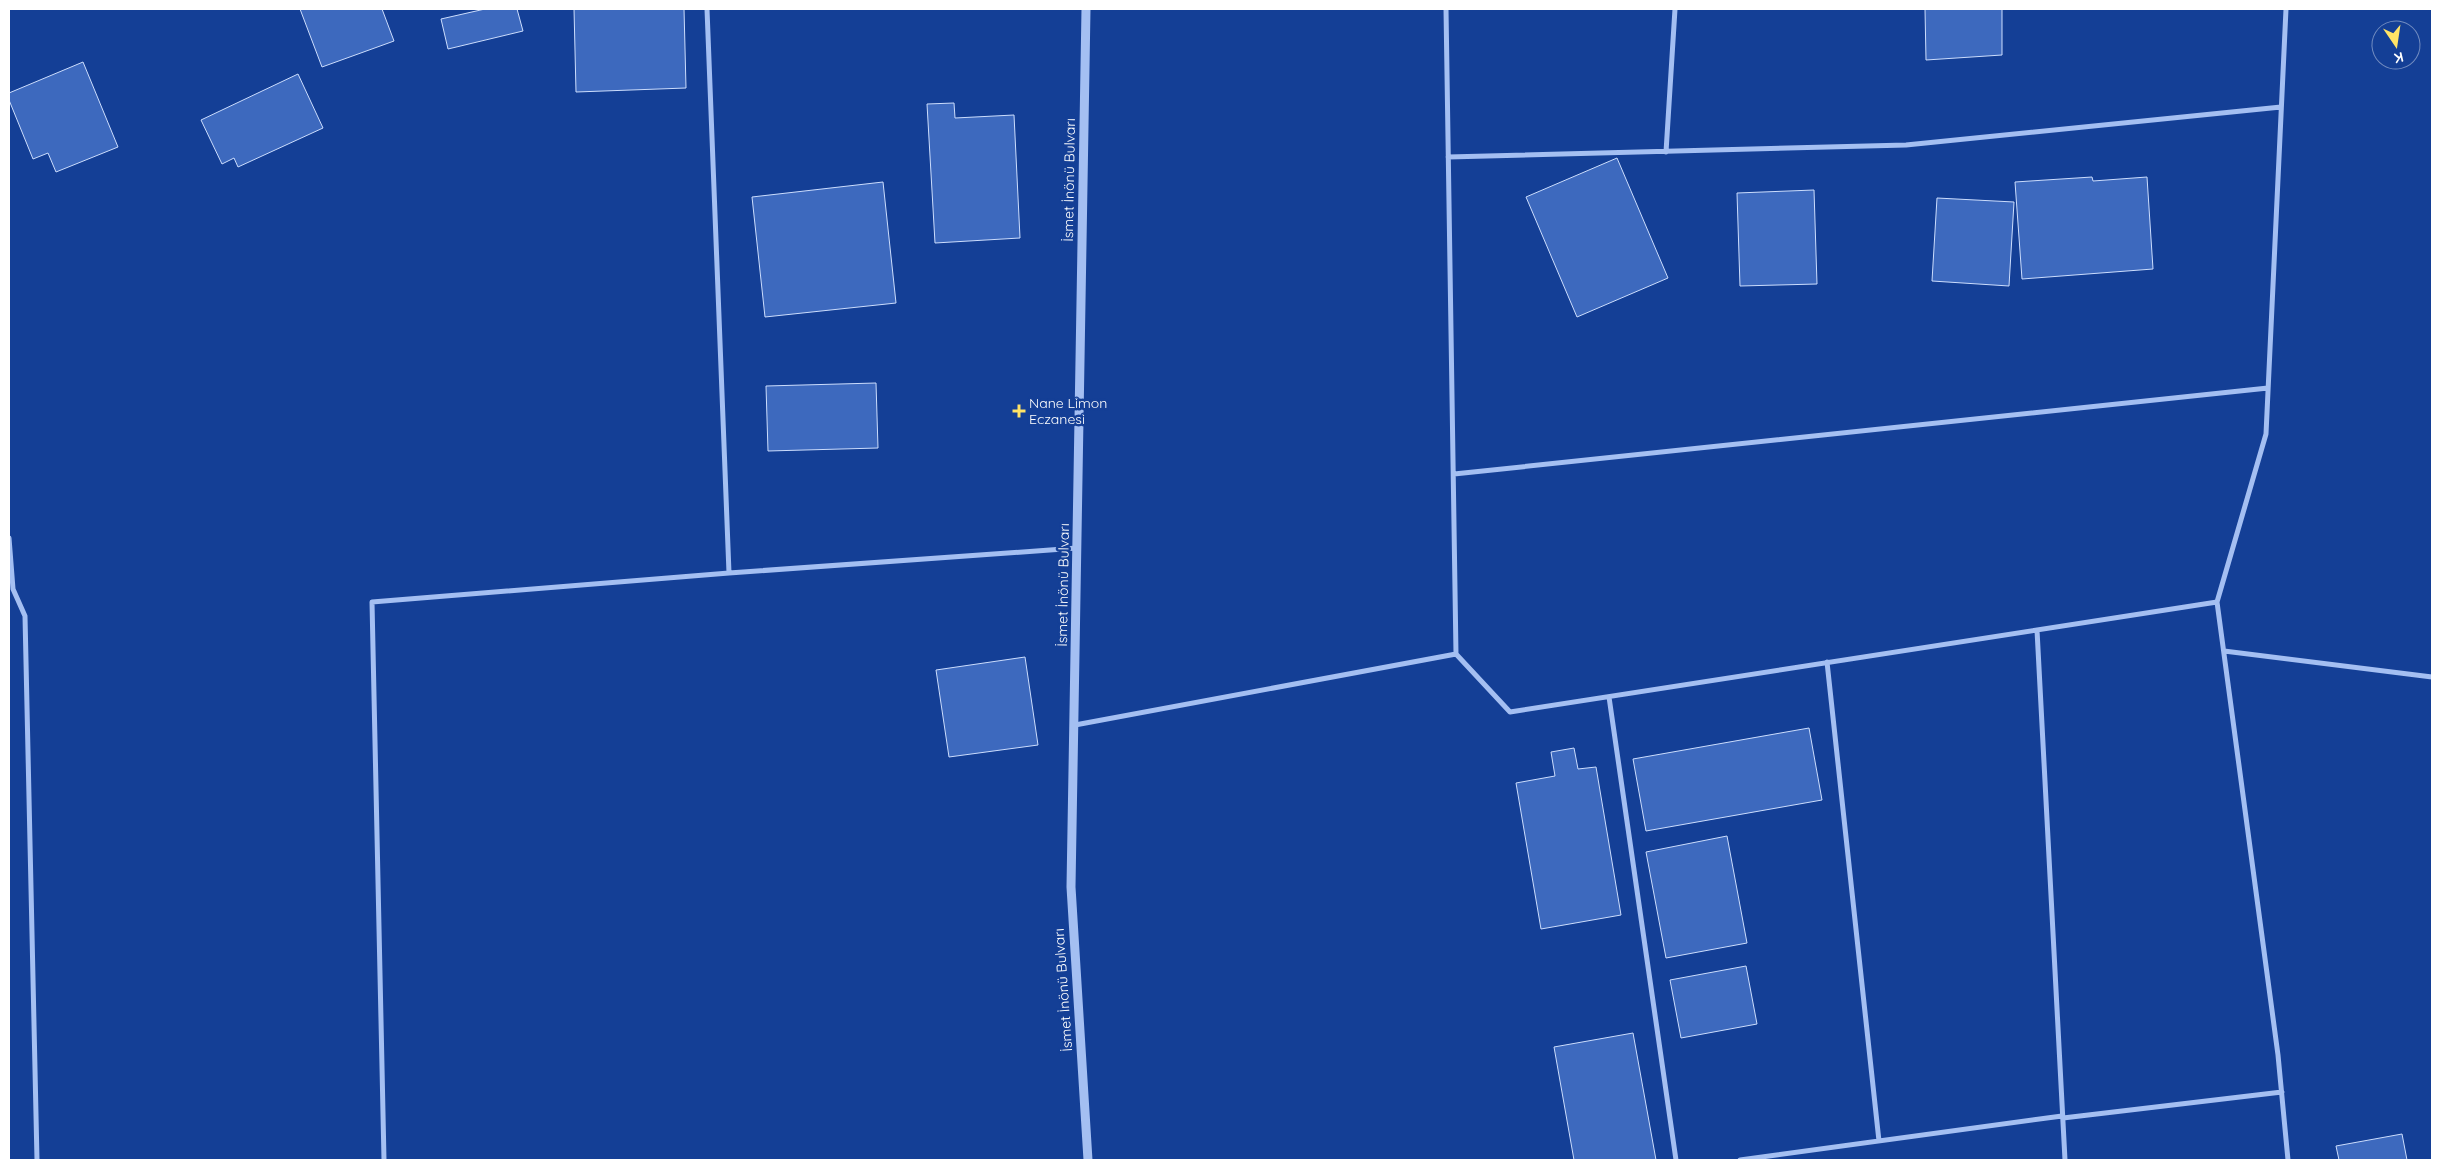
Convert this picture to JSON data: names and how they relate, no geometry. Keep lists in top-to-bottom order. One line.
{"streets":{"street":["İsmet İnönü Bulvarı"]},"places":{"health":["Nane Limon Eczanesi"]},"north":"bottom"}
